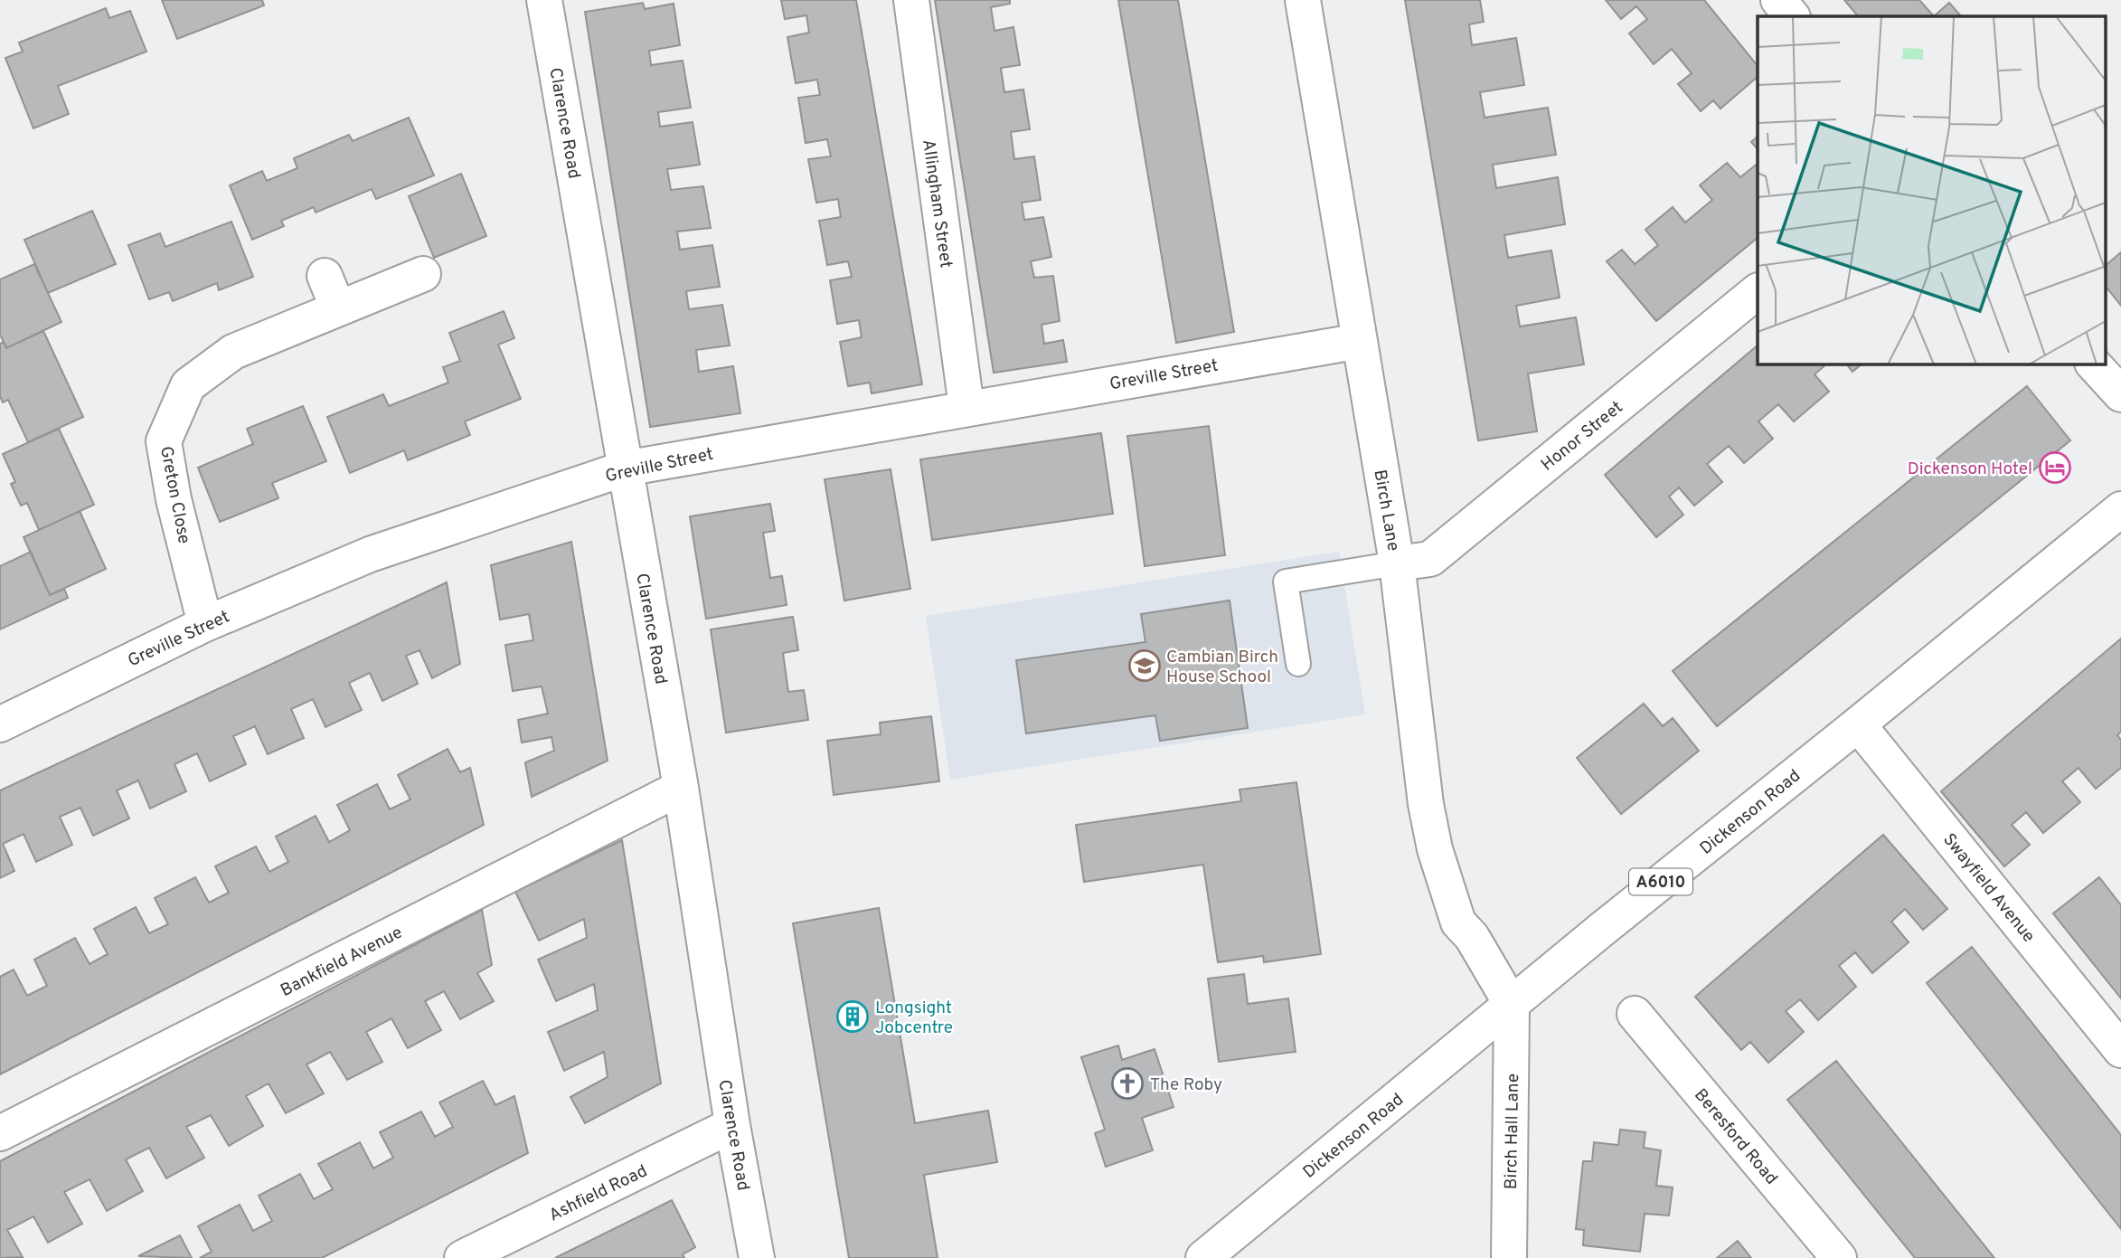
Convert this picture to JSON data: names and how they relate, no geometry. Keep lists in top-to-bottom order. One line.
{"streets":{"main road":["Clarence Road","Allingham Street","Greville Street","Honor Street","Greton Close","Birch Lane","Dickenson Road","A6010","Swayfield Avenue","Bankfield Avenue","Birch Hall Lane","Beresford Road","Ashfield Road"]},"crossings":[["Clarence Road","Greville Street"],["Clarence Road","Bankfield Avenue"],["Clarence Road","Ashfield Road"],["Allingham Street","Greville Street"],["Greville Street","Greton Close"],["Greville Street","Birch Lane"],["Honor Street","Birch Lane"],["Birch Lane","Dickenson Road"],["Birch Lane","Birch Hall Lane"],["Dickenson Road","Swayfield Avenue"],["Dickenson Road","Birch Hall Lane"]],"places":{"hotel":["Dickenson Hotel"],"school or university":["Cambian Birch House School"],"building":["Longsight Jobcentre"],"church":["The Roby"]}}
